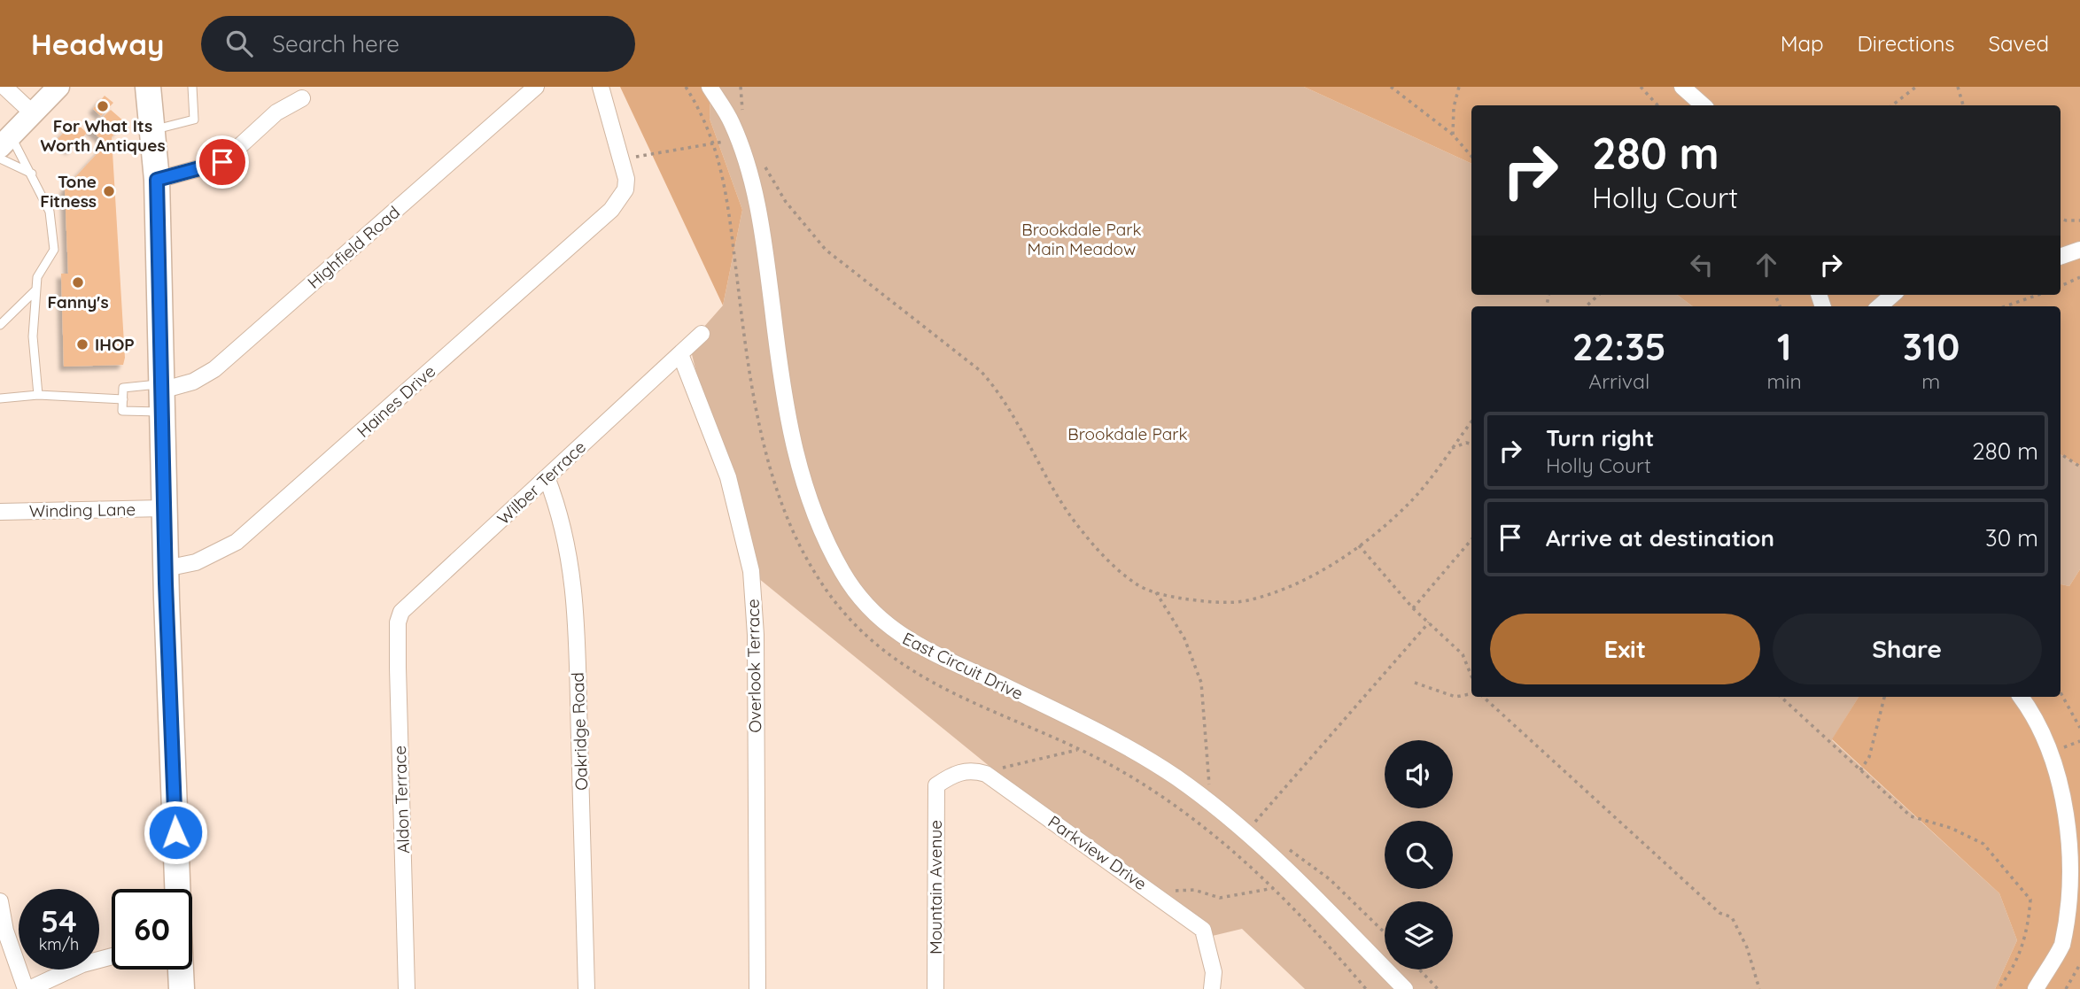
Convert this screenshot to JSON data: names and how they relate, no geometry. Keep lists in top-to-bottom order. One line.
{"streets":{"street":["Highfield Road","Haines Drive","Wilber Terrace","Winding Lane","Overlook Terrace","East Circuit Drive","Oakridge Road","Aldon Terrace","Parkview Drive","Mountain Avenue"]},"crossings":[["Wilber Terrace","Overlook Terrace"],["Wilber Terrace","Oakridge Road"],["Wilber Terrace","Aldon Terrace"],["Parkview Drive","Mountain Avenue"]],"parks":["Brookdale Park Main Meadow","Brookdale Park"],"places":["For What Its Worth Antiques","Tone Fitness","Fanny's","IHOP"],"page":{"header":"Headway","search":"Search here","nav":["Map","Directions","Saved"],"turn":["280 m","Holly Court"],"eta":["22:35","Arrival","1","min","310","m"],"list":[{"name":"Turn right","note":"Holly Court","value":"280 m"},{"name":"Arrive at destination","value":"30 m"}],"buttons":["Exit","Share"],"speed":"54 km/h","limit":"60"}}
